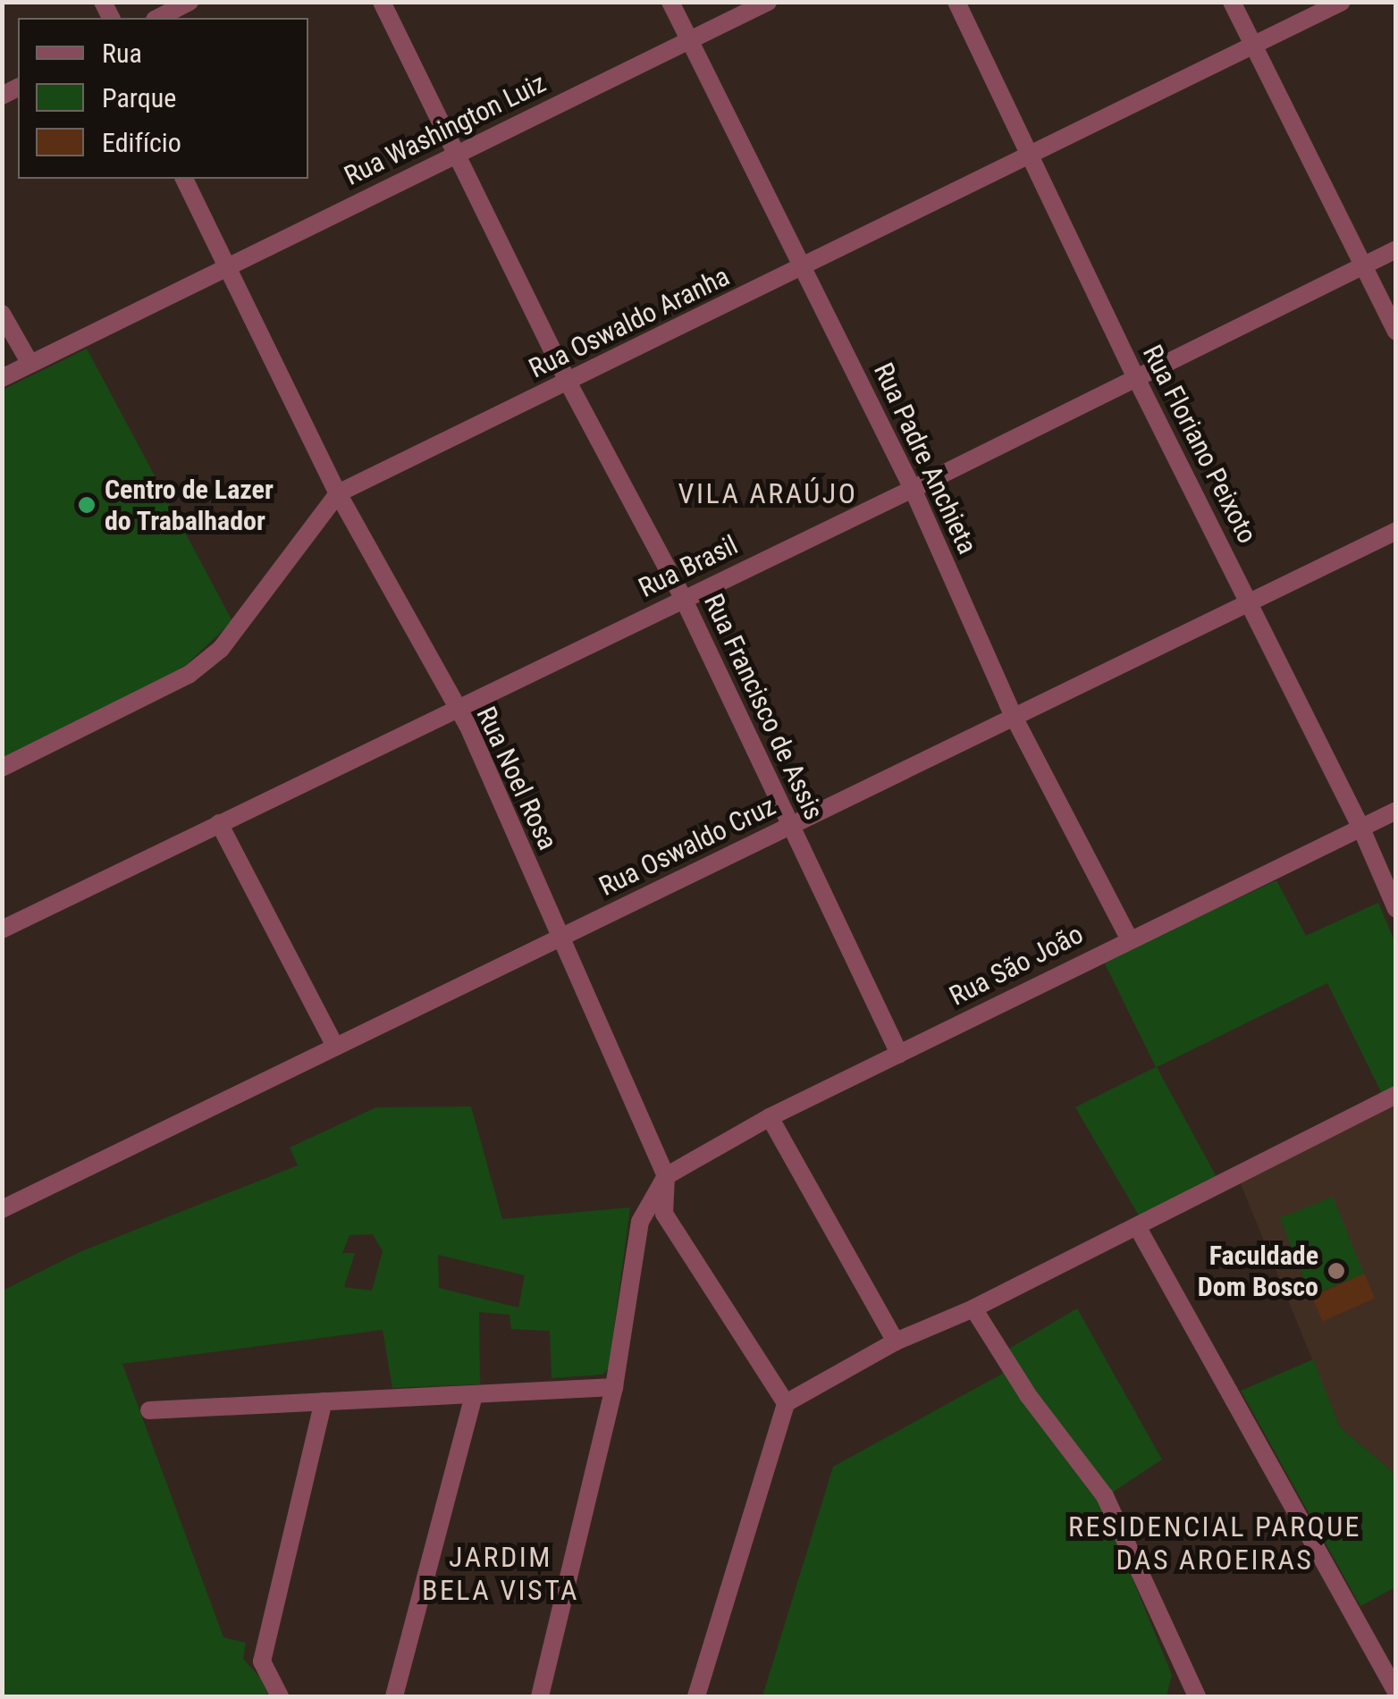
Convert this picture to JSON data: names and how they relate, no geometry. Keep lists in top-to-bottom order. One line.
{"streets":{"street":["Rua Washington Luiz","Rua Oswaldo Aranha","Rua Floriano Peixoto","Rua Padre Anchieta","Rua Brasil","Rua Francisco de Assis","Rua Noel Rosa","Rua Oswaldo Cruz","Rua São João"]},"crossings":[["Rua Washington Luiz","Rua Padre Anchieta"],["Rua Washington Luiz","Rua Francisco de Assis"],["Rua Washington Luiz","Rua Noel Rosa"],["Rua Oswaldo Aranha","Rua Floriano Peixoto"],["Rua Oswaldo Aranha","Rua Padre Anchieta"],["Rua Oswaldo Aranha","Rua Francisco de Assis"],["Rua Oswaldo Aranha","Rua Noel Rosa"],["Rua Floriano Peixoto","Rua Brasil"],["Rua Floriano Peixoto","Rua Oswaldo Cruz"],["Rua Floriano Peixoto","Rua São João"],["Rua Padre Anchieta","Rua Brasil"],["Rua Padre Anchieta","Rua Oswaldo Cruz"],["Rua Padre Anchieta","Rua São João"],["Rua Brasil","Rua Francisco de Assis"],["Rua Brasil","Rua Noel Rosa"],["Rua Francisco de Assis","Rua Oswaldo Cruz"],["Rua Francisco de Assis","Rua São João"],["Rua Noel Rosa","Rua Oswaldo Cruz"],["Rua Noel Rosa","Rua São João"]],"districts":["VILA ARAÚJO","RESIDENCIAL PARQUE DAS AROEIRAS","JARDIM BELA VISTA"],"places":["Centro de Lazer do Trabalhador","Faculdade Dom Bosco"],"legend":["Rua","Parque","Edifício"]}
